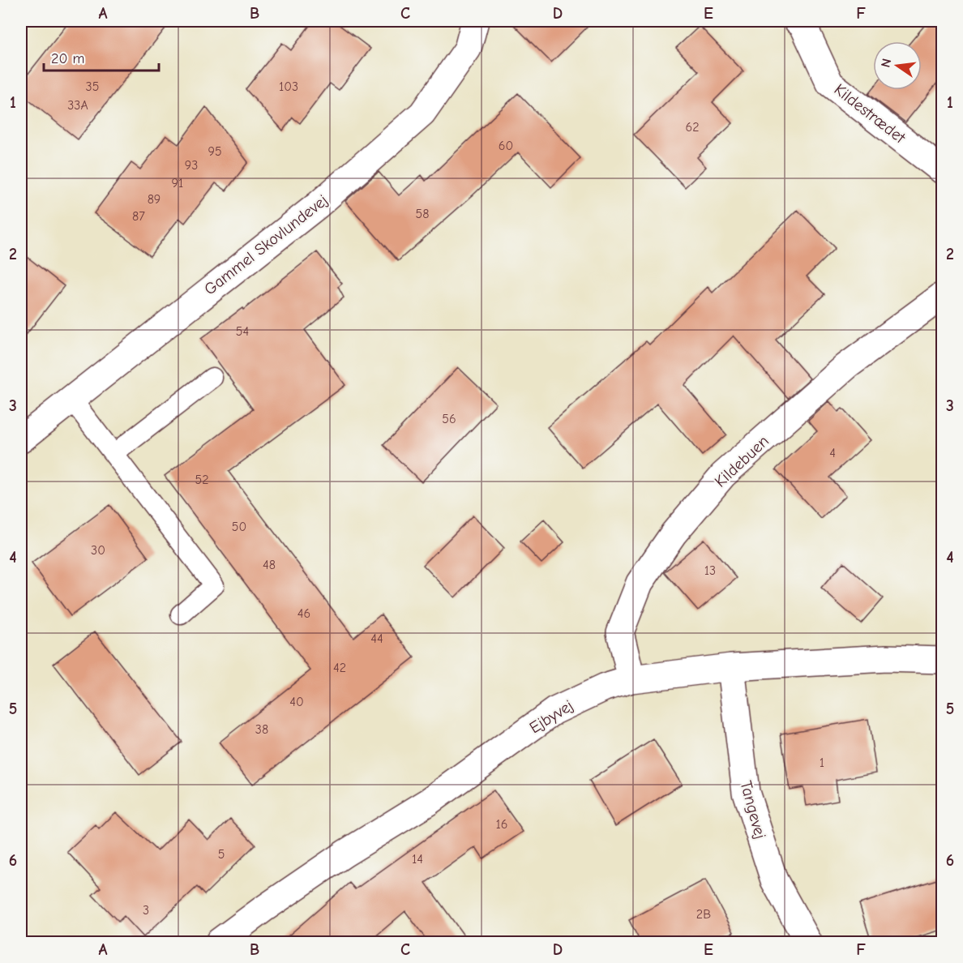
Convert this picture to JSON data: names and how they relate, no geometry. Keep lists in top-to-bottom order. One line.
{"streets":{"street":["Kildestrædet","Gammel Skovlundevej","Kildebuen","Ejbyvej","Tangevej"]},"crossings":[["Kildebuen","Ejbyvej"],["Ejbyvej","Tangevej"]],"house_numbers":["35","103","33A","62","60","95","93","91","89","58","87","54","56","4","52","50","30","48","13","46","44","42","40","38","1","16","5","14","3","2B"],"scale_bar":"20 m","north":"left","grid":{"columns":["A","B","C","D","E","F"],"rows":["1","2","3","4","5","6"]}}
